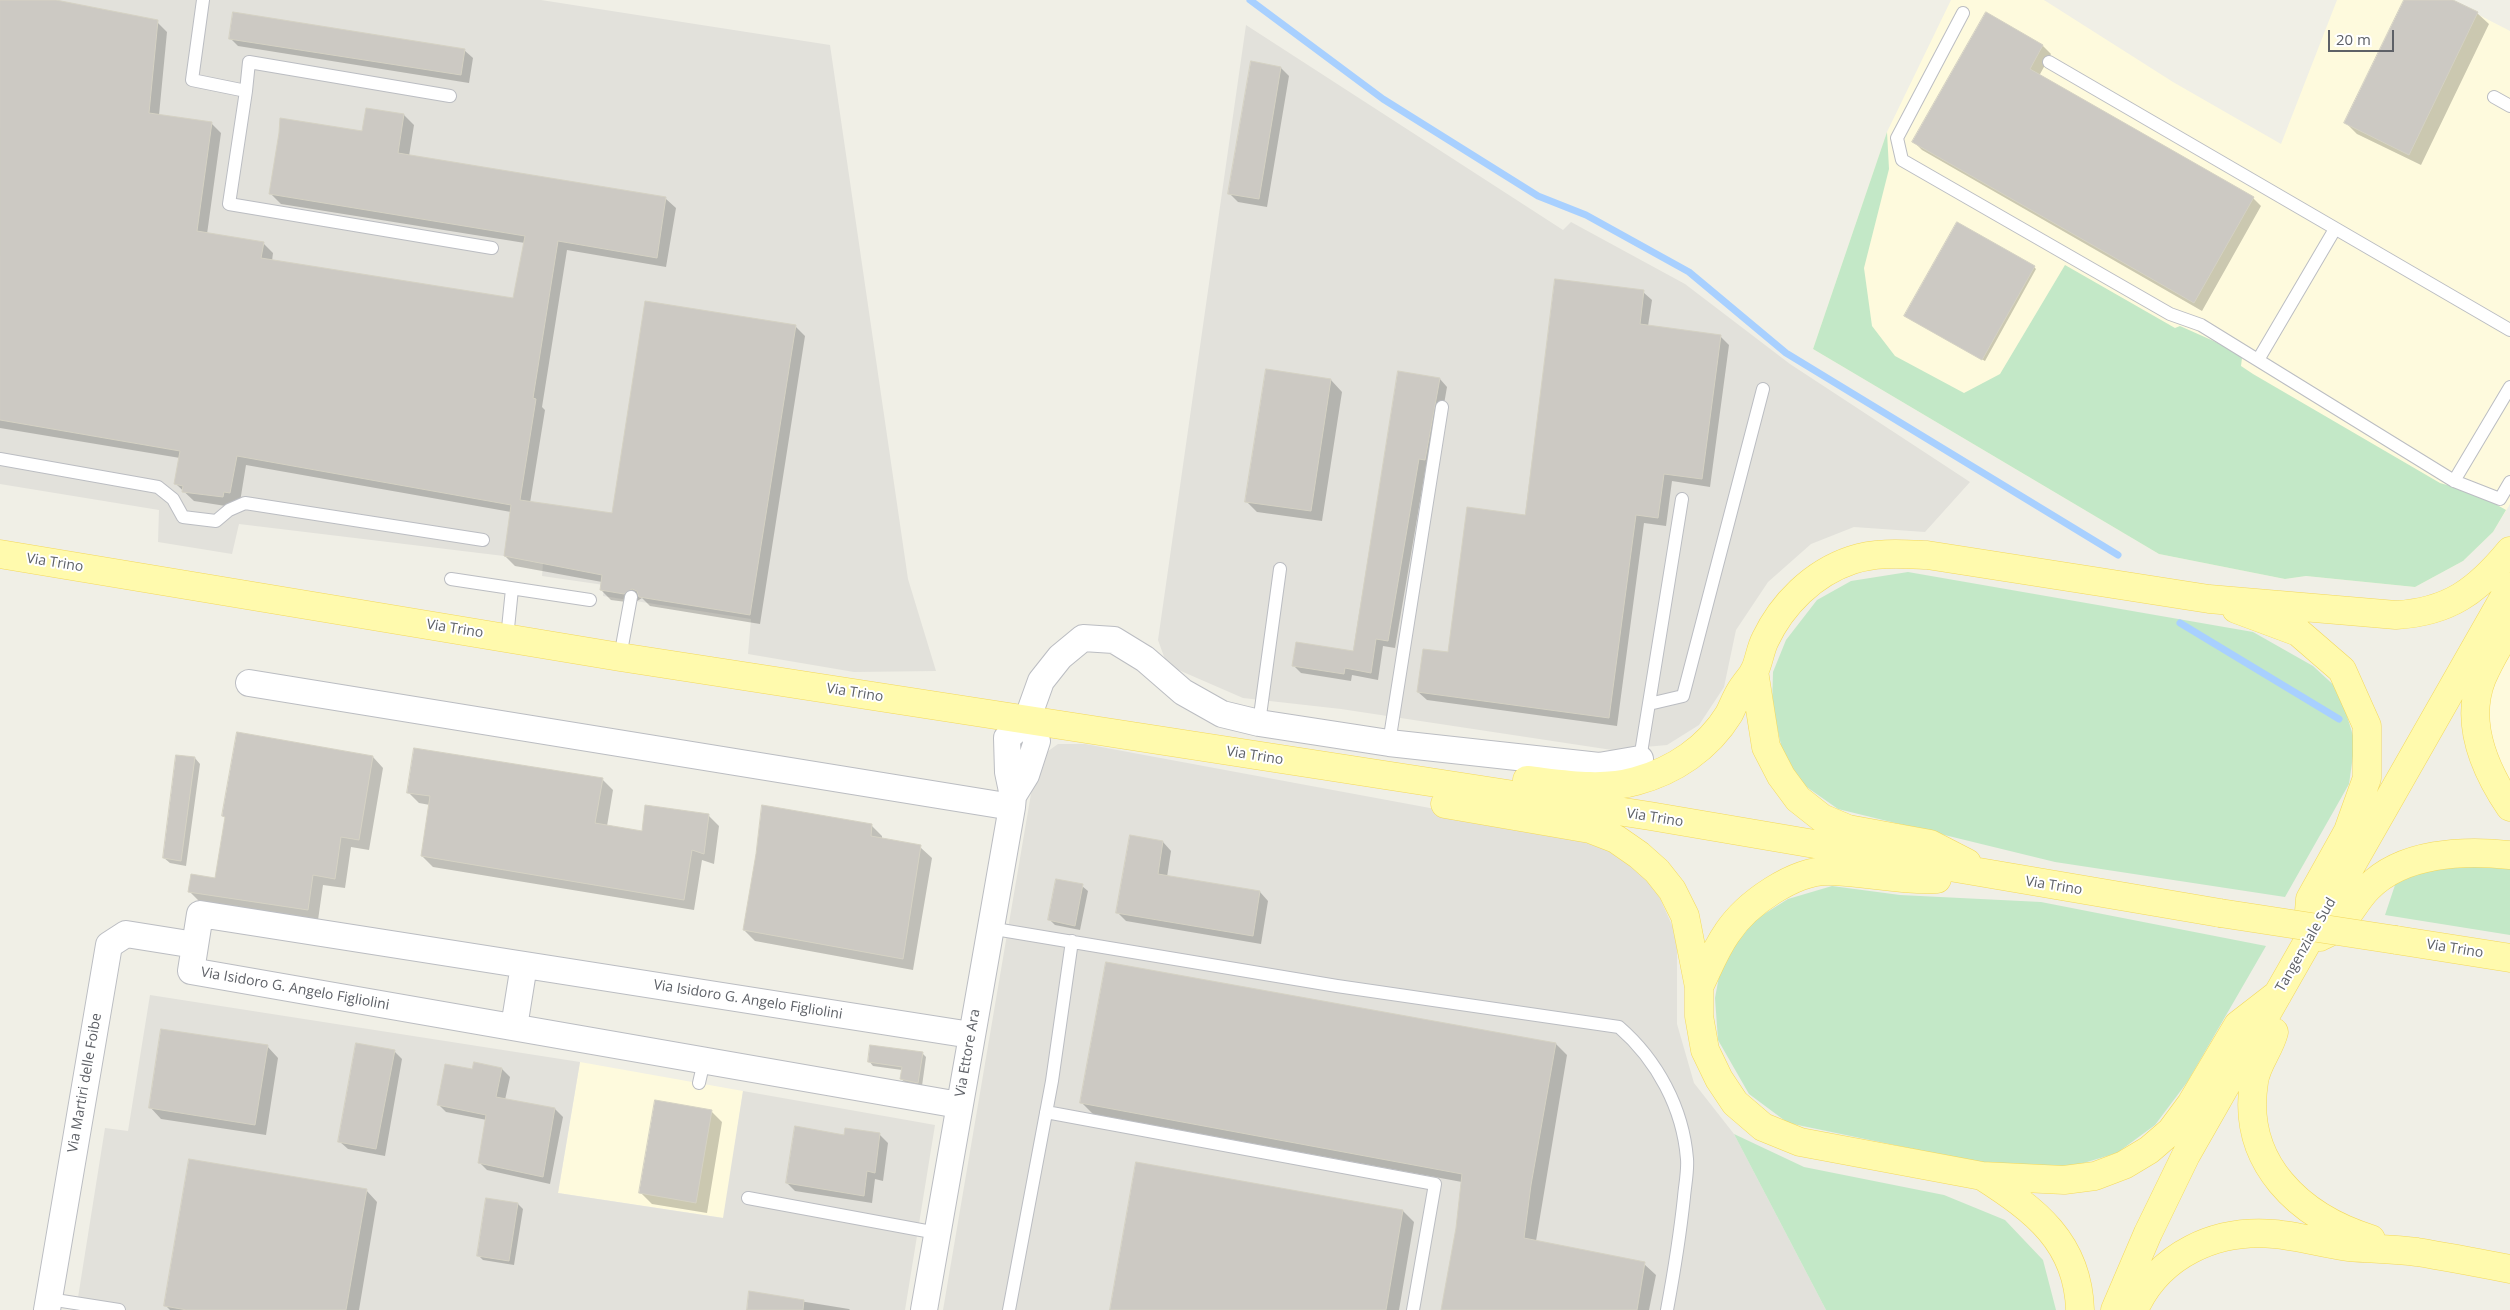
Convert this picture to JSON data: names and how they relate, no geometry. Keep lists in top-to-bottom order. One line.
{"streets":{"main road":["Via Trino","Tangenziale Sud"],"street":["Via Isidoro G. Angelo Figliolini","Via Ettore Ara","Via Martiri delle Foibe"]},"crossings":[["Via Trino","Via Ettore Ara"],["Via Isidoro G. Angelo Figliolini","Via Ettore Ara"],["Via Isidoro G. Angelo Figliolini","Via Martiri delle Foibe"]],"scale_bar":"20 m"}
